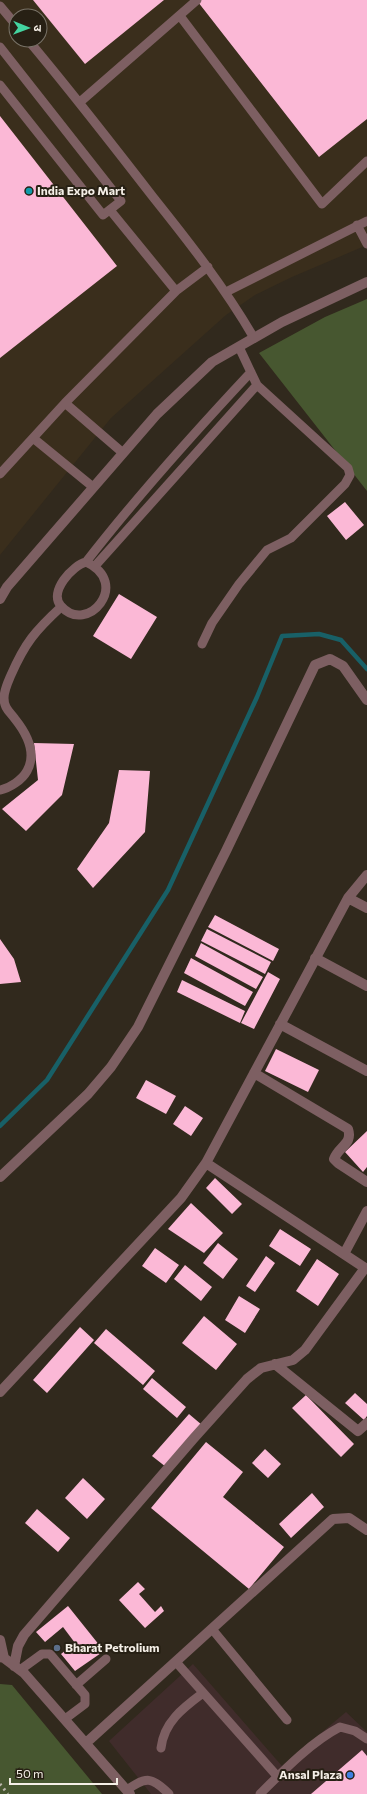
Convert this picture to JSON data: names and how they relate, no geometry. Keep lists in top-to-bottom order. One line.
{"places":["India Expo Mart","Bharat Petrolium","Ansal Plaza"],"scale_bar":"50 m","north":"right"}
